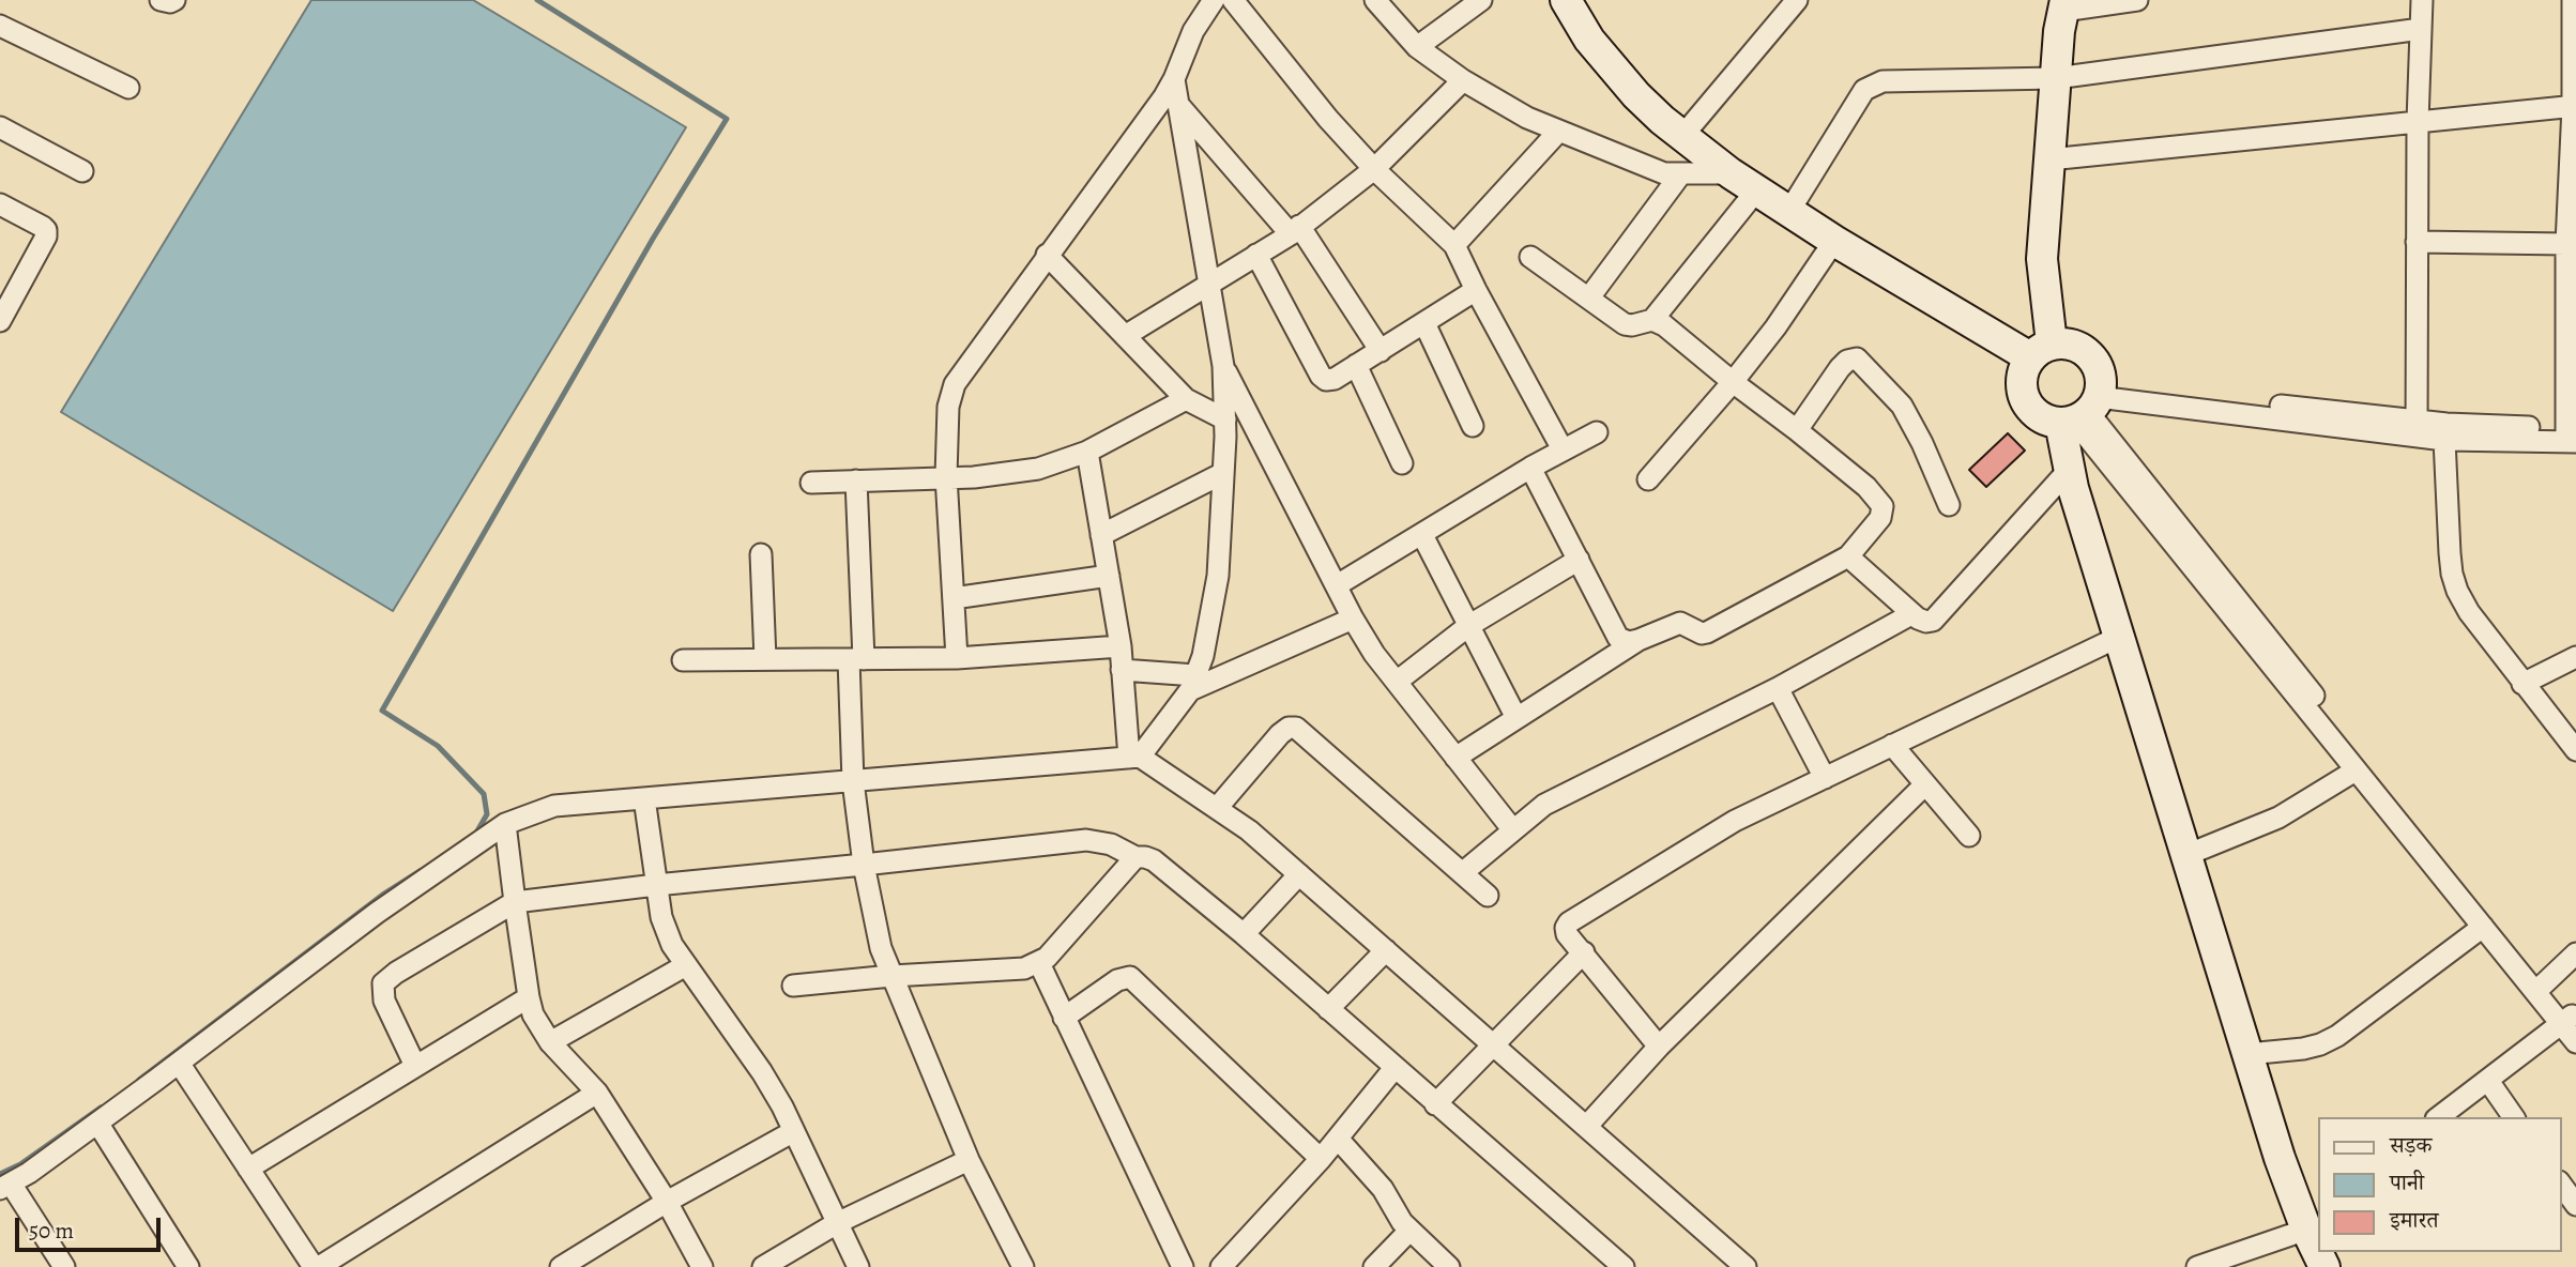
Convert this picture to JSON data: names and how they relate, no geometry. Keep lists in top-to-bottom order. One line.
{"legend":["सड़क","पानी","इमारत"],"scale_bar":"50 m"}
